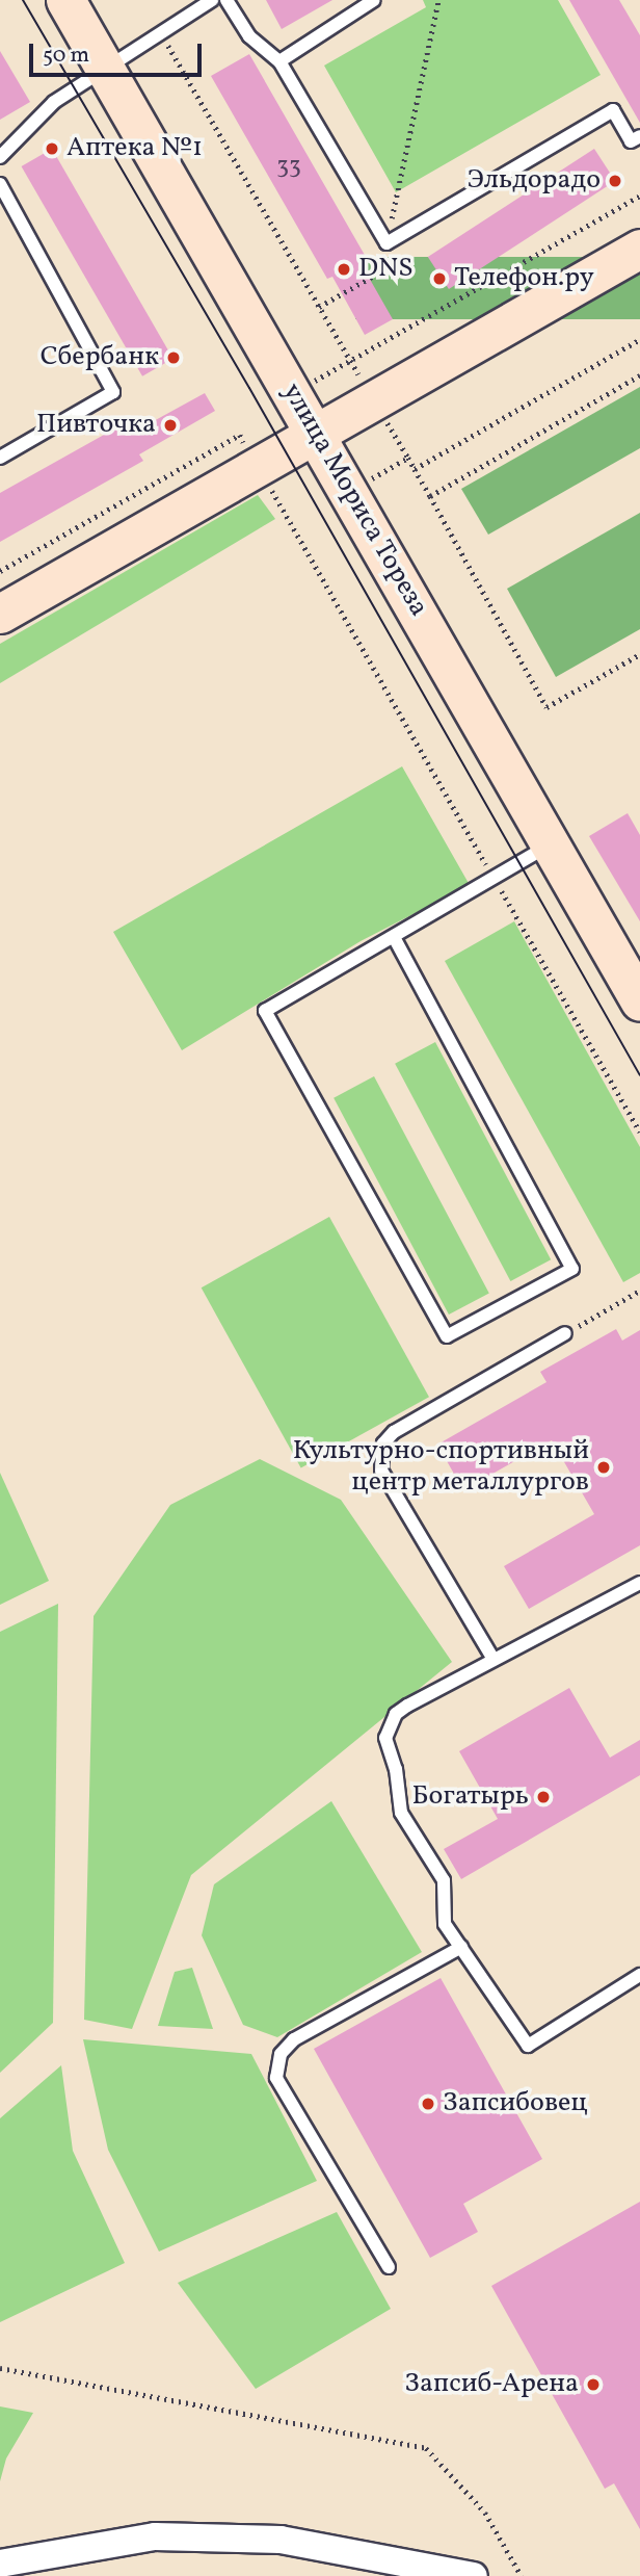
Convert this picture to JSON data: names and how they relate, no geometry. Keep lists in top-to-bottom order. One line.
{"streets":{"street":["улица Мориса Тореза"]},"places":["Аптека №1","Эльдорадо","DNS","Телефон.ру","Сбербанк","Пивточка","Культурно-спортивный центр металлургов","Богатырь","Запсибовец","Запсиб-Арена"],"house_numbers":["33"],"scale_bar":"50 m"}
